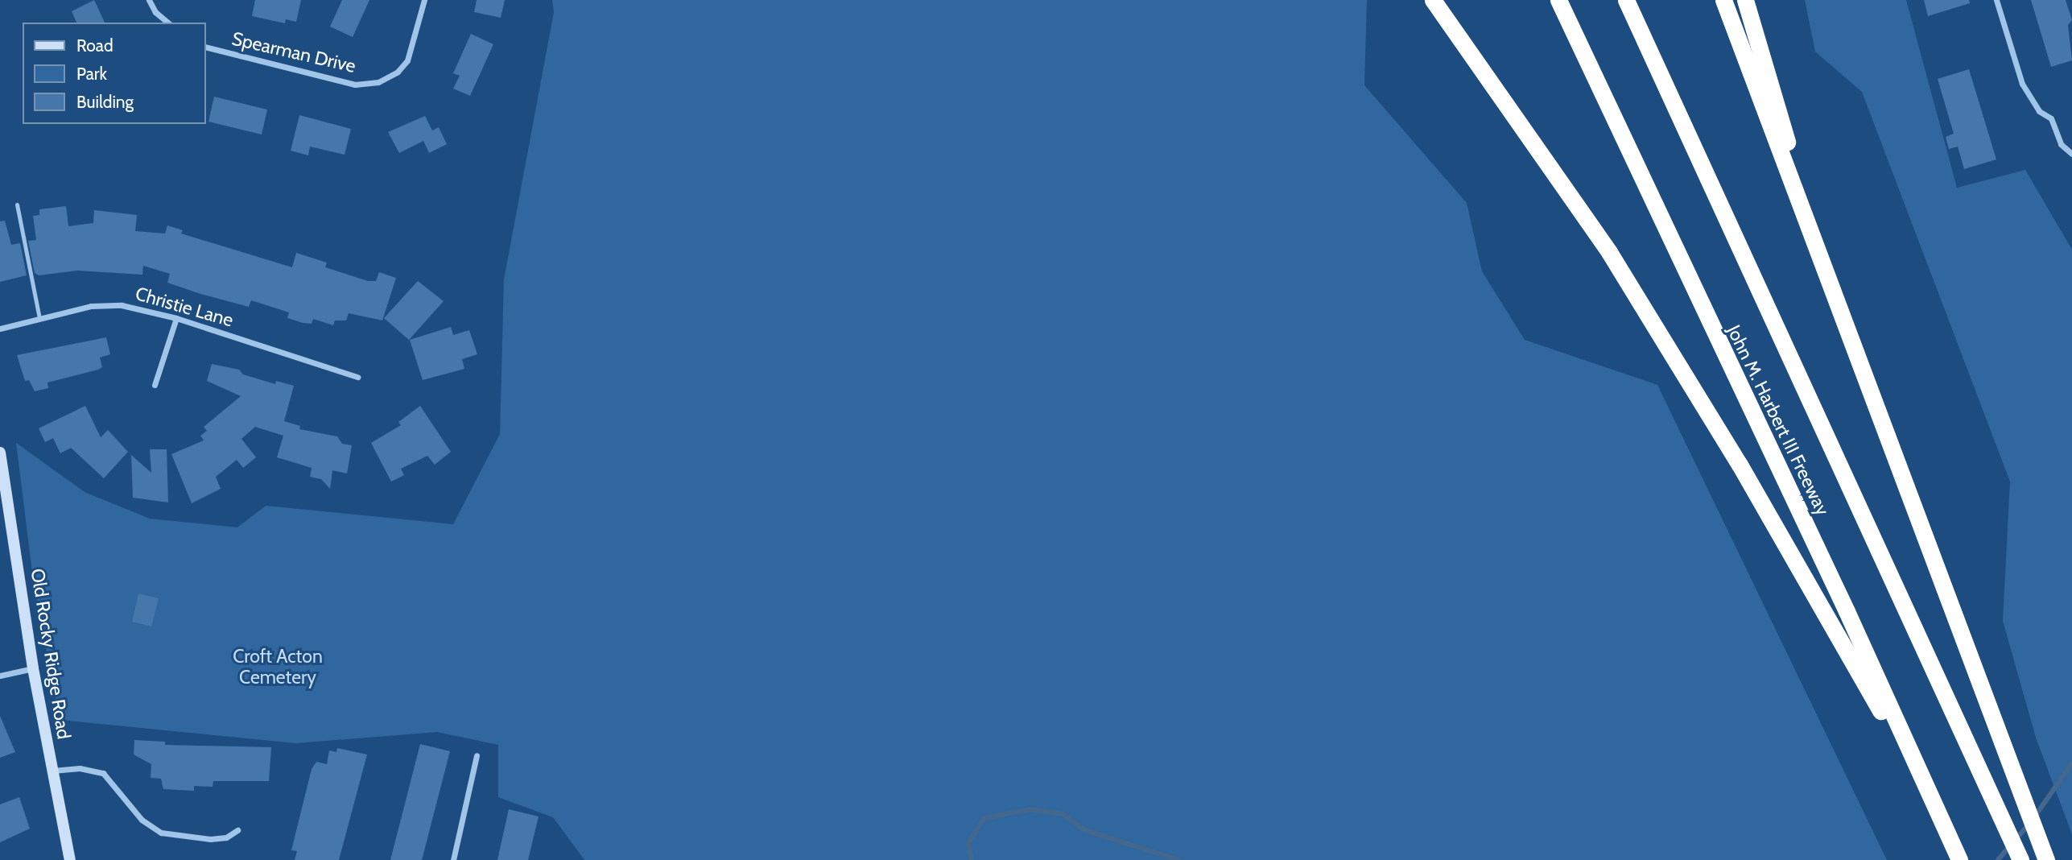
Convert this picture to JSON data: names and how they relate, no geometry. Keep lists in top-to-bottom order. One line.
{"streets":{"highway":["John M. Harbert III Freeway"],"street":["Spearman Drive","Christie Lane","Old Rocky Ridge Road"]},"parks":["Croft Acton Cemetery"],"legend":["Road","Park","Building"]}
